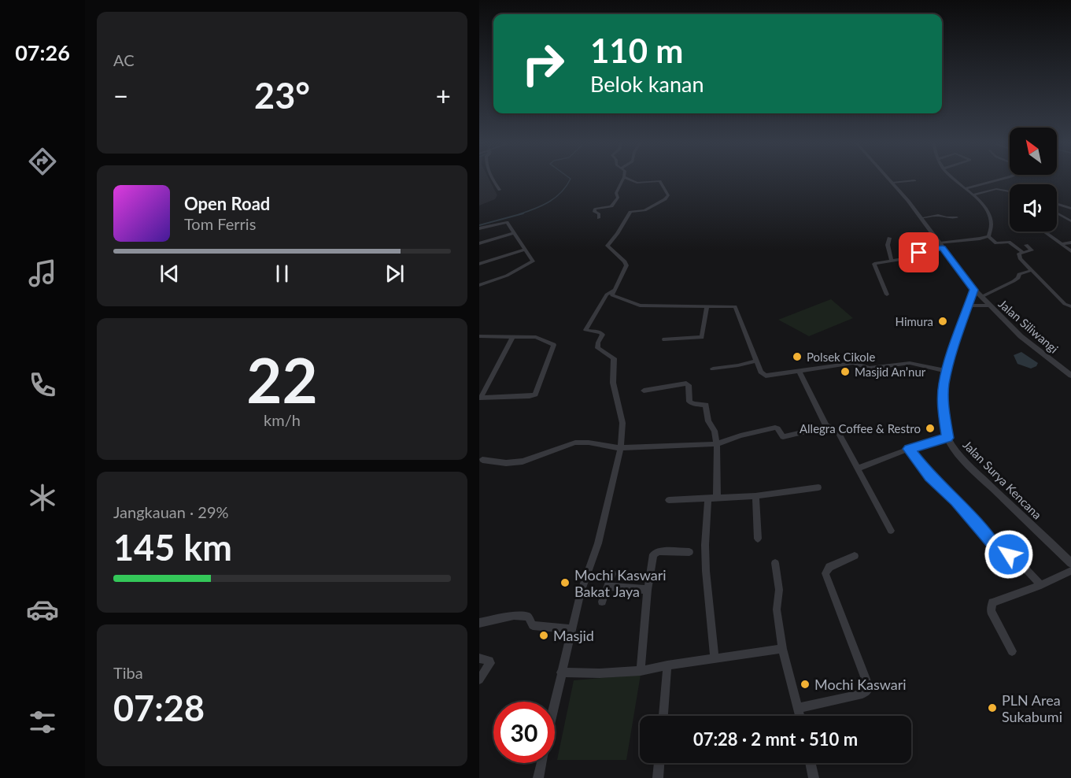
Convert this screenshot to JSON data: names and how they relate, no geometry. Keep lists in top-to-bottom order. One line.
{"streets":{"street":["Jalan Siliwangi","Jalan Surya Kencana"]},"crossings":[["Jalan Siliwangi","Jalan Surya Kencana"]],"places":["Himura","Polsek Cikole","Masjid An’nur","Allegra Coffee & Restro","Mochi Kaswari Bakat Jaya","Masjid","Mochi Kaswari","PLN Area Sukabumi"],"north":"top left","page":{"tabs":"07:26","tile":["AC",["22","km/h"],["Jangkauan · 29%","145 km"],["Tiba","07:28"]],"turn":["110 m","Belok kanan"],"heat":["−","23°","+"],"song":["Open Road","Tom Ferris"],"limit":"30","trip":"07:28 · 2 mnt · 510 m"}}
